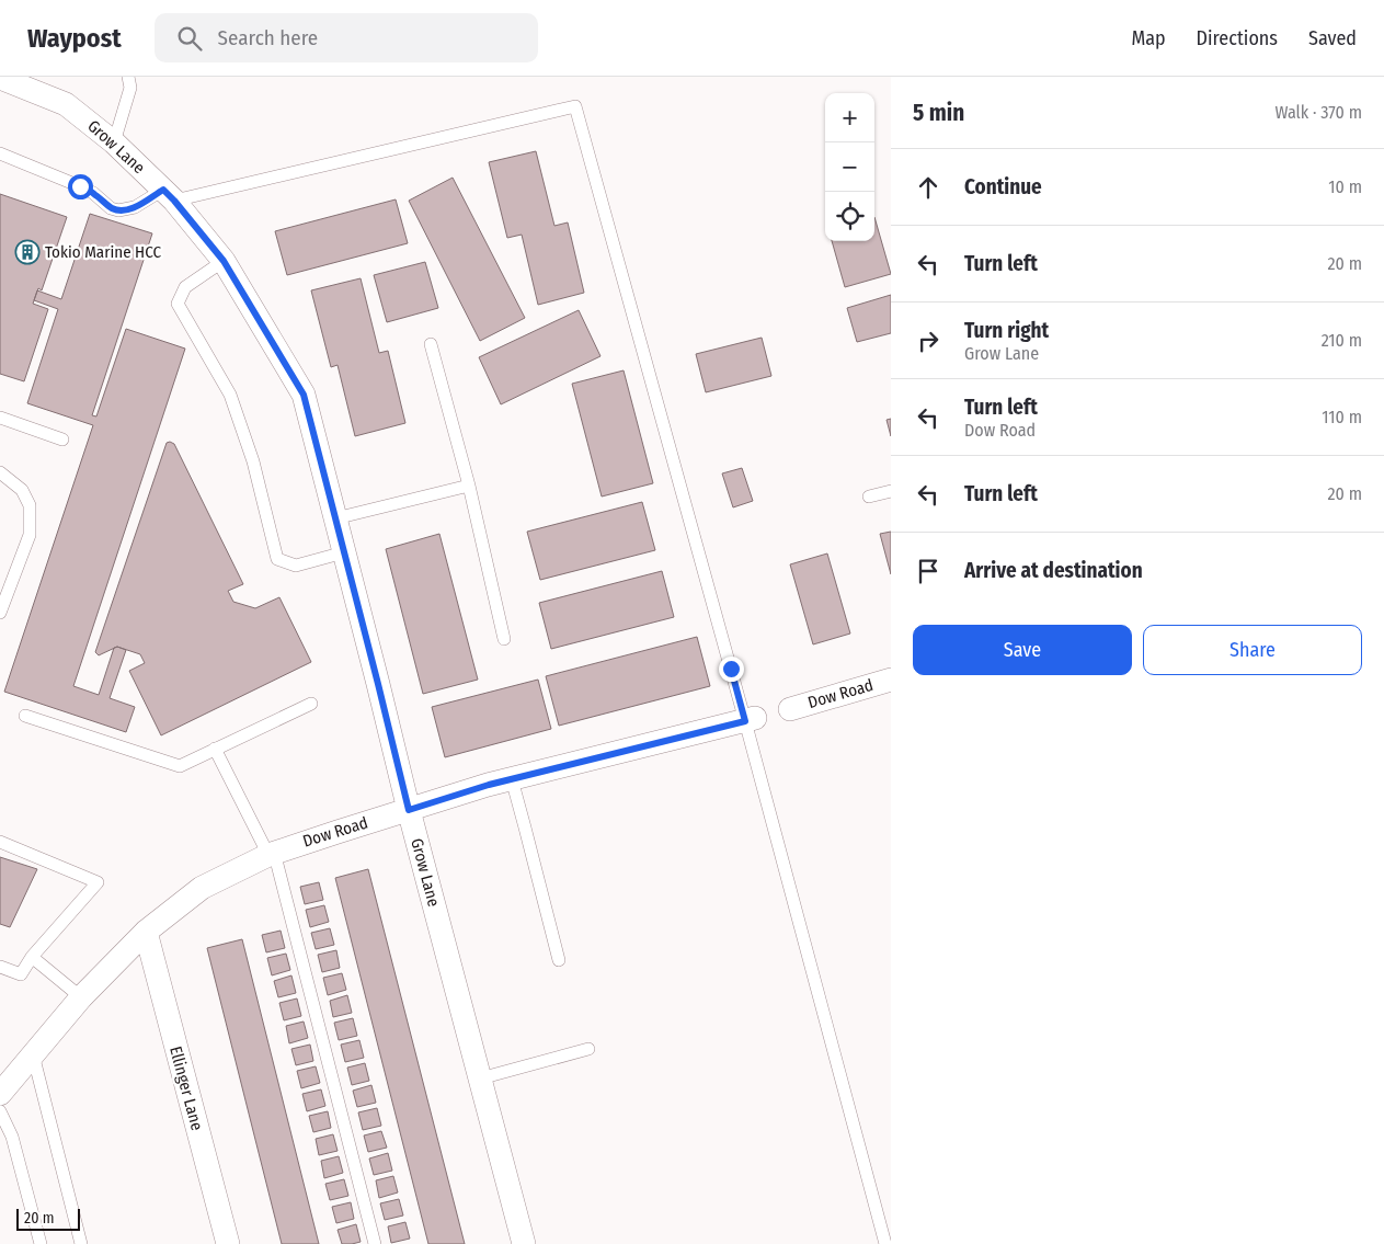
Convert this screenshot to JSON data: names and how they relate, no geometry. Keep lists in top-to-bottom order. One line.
{"streets":{"street":["Grow Lane","Dow Road","Ellinger Lane"]},"crossings":[["Grow Lane","Dow Road"],["Dow Road","Ellinger Lane"]],"places":{"building":["Tokio Marine HCC"]},"scale_bar":"20 m","page":{"header":"Waypost","search":"Search here","nav":["Map","Directions","Saved"],"heading":["5 min","Walk · 370 m"],"map_buttons":["+","−"],"list":[["Continue","10 m"],["Turn left","20 m"],["Turn right","Grow Lane","210 m"],["Turn left","Dow Road","110 m"],["Turn left","20 m"],"Arrive at destination"],"buttons":["Save","Share"],"scale":"20 m"}}
